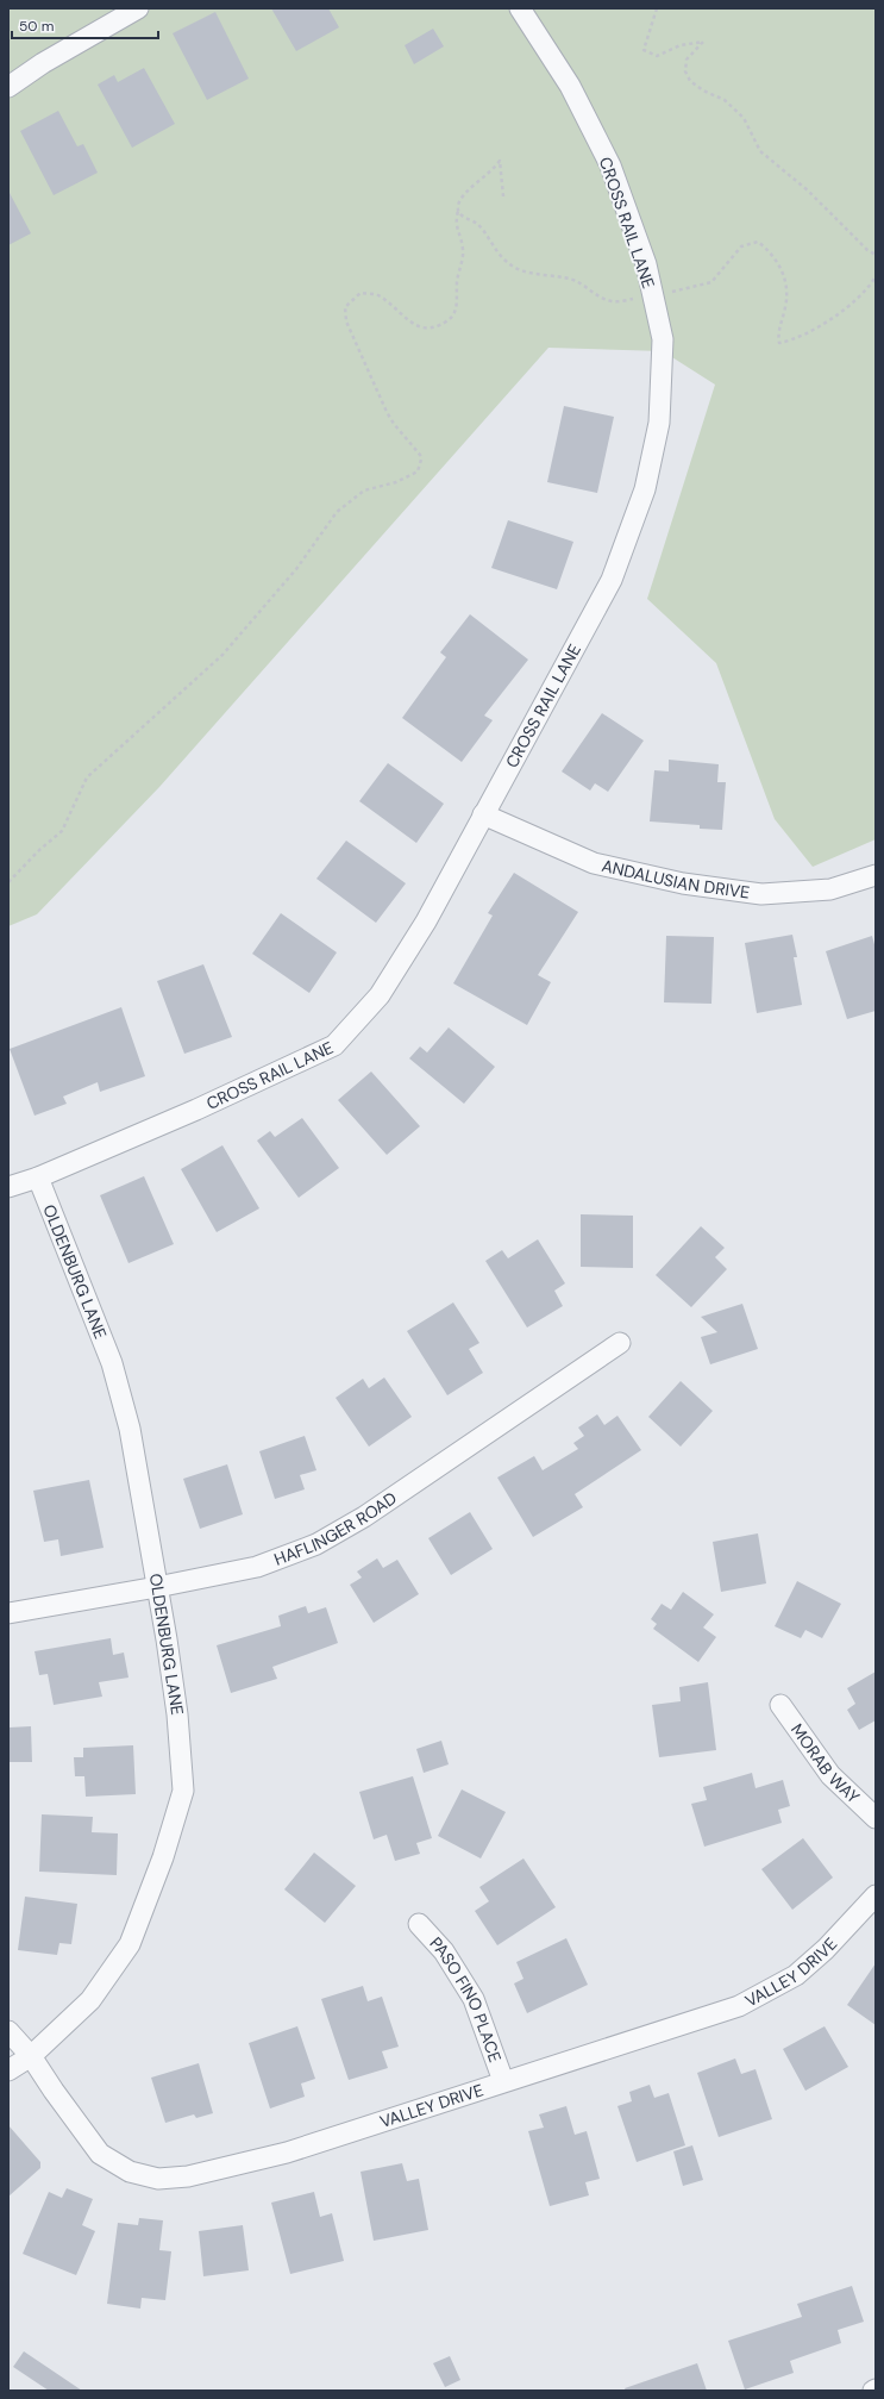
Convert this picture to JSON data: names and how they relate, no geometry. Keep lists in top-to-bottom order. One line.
{"streets":{"street":["CROSS RAIL LANE","ANDALUSIAN DRIVE","OLDENBURG LANE","HAFLINGER ROAD","MORAB WAY","VALLEY DRIVE","PASO FINO PLACE"]},"crossings":[["CROSS RAIL LANE","ANDALUSIAN DRIVE"],["CROSS RAIL LANE","OLDENBURG LANE"],["OLDENBURG LANE","HAFLINGER ROAD"],["OLDENBURG LANE","VALLEY DRIVE"],["VALLEY DRIVE","PASO FINO PLACE"]],"scale_bar":"50 m"}
